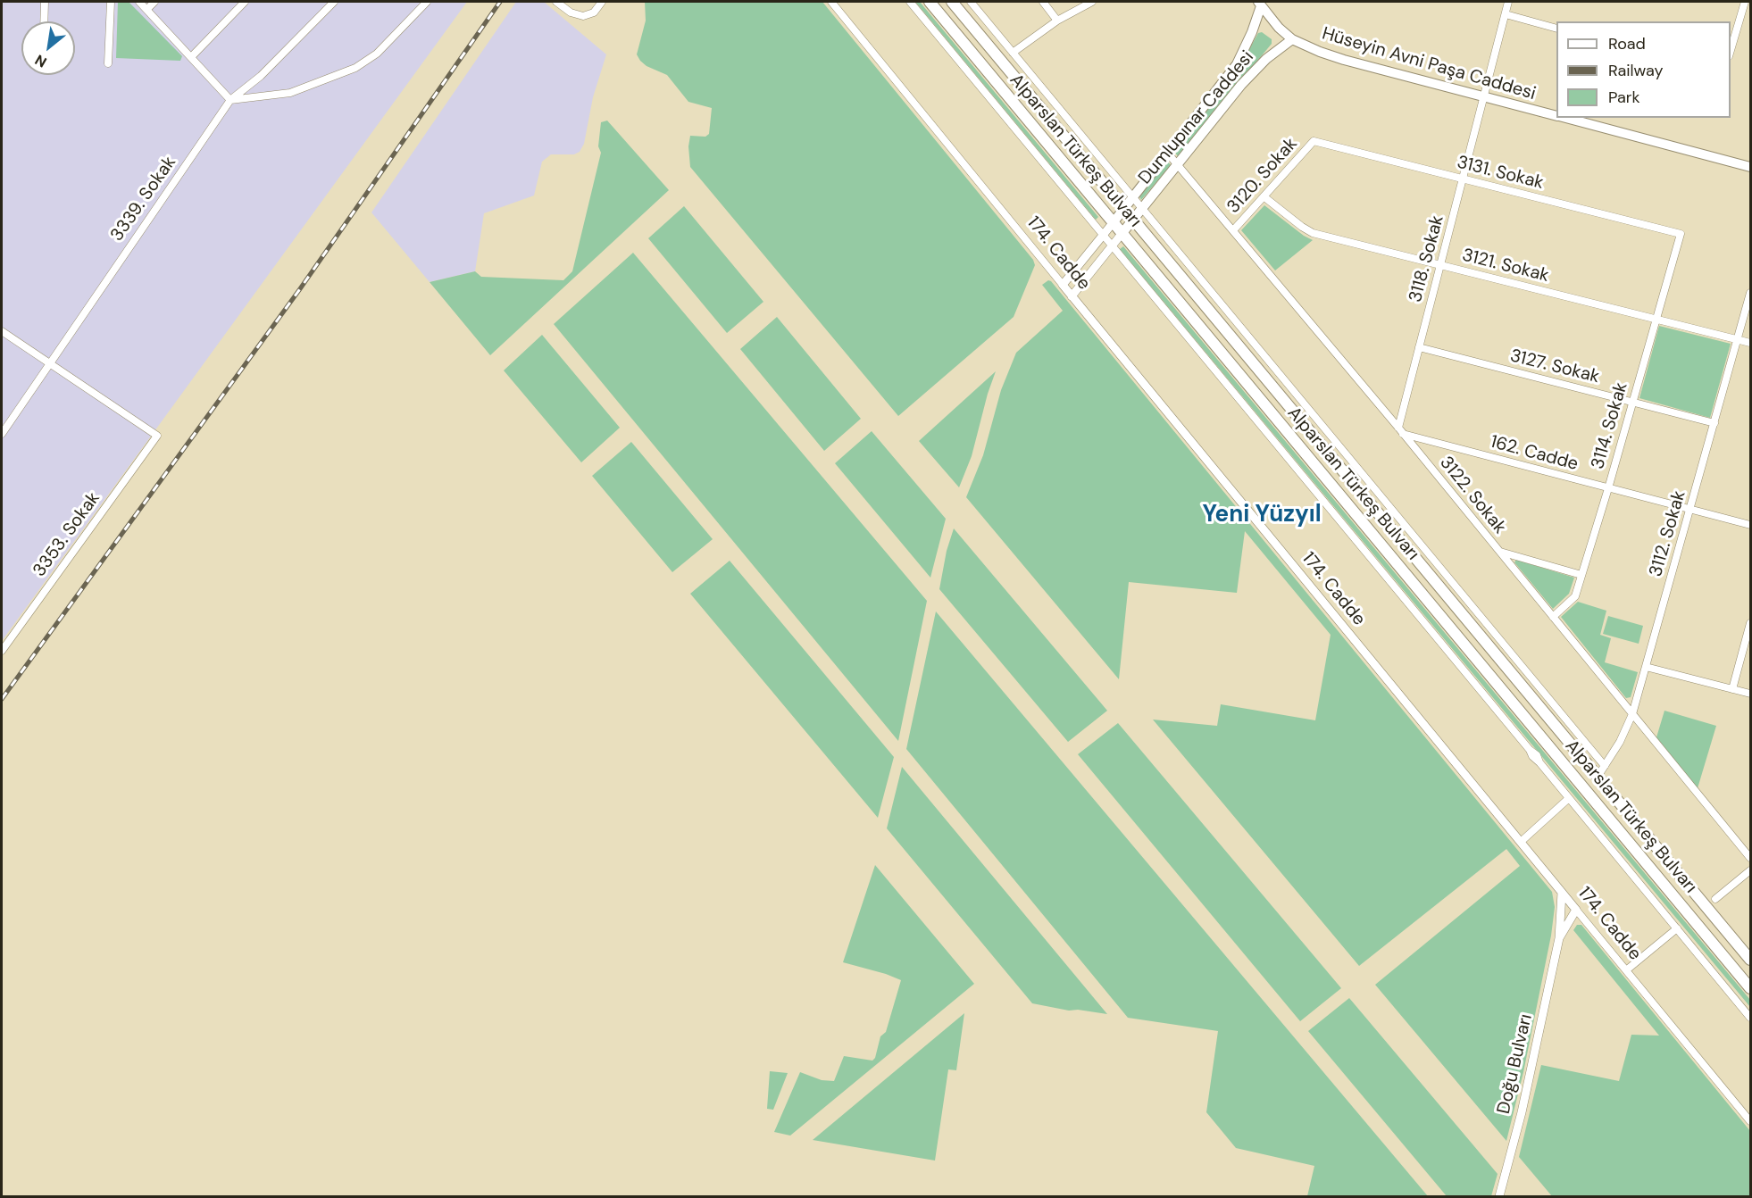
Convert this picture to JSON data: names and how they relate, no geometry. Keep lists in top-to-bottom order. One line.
{"streets":{"highway":["Alparslan Türkeş Bulvarı"],"main road":["Hüseyin Avni Paşa Caddesi","Dumlupınar Caddesi"],"street":["3131. Sokak","3120. Sokak","3339. Sokak","174. Cadde","3118. Sokak","3121. Sokak","3127. Sokak","3114. Sokak","162. Cadde","3122. Sokak","3112. Sokak","3353. Sokak","Doğu Bulvarı"]},"crossings":[["Hüseyin Avni Paşa Caddesi","Dumlupınar Caddesi"],["Hüseyin Avni Paşa Caddesi","3118. Sokak"],["Dumlupınar Caddesi","Alparslan Türkeş Bulvarı"],["Dumlupınar Caddesi","3122. Sokak"],["Alparslan Türkeş Bulvarı","3112. Sokak"],["3131. Sokak","3120. Sokak"],["3131. Sokak","3118. Sokak"],["3131. Sokak","3114. Sokak"],["3120. Sokak","3121. Sokak"],["3120. Sokak","3122. Sokak"],["3339. Sokak","3353. Sokak"],["174. Cadde","Doğu Bulvarı"],["3118. Sokak","3121. Sokak"],["3118. Sokak","3127. Sokak"],["3118. Sokak","162. Cadde"],["3118. Sokak","3122. Sokak"],["3121. Sokak","3114. Sokak"],["3121. Sokak","3112. Sokak"],["3127. Sokak","3114. Sokak"],["3127. Sokak","3112. Sokak"],["3114. Sokak","162. Cadde"],["3114. Sokak","3122. Sokak"],["162. Cadde","3122. Sokak"],["162. Cadde","3112. Sokak"],["3122. Sokak","3112. Sokak"]],"districts":["Yeni Yüzyıl"],"legend":["Road","Railway","Park"],"north":"bottom left"}
